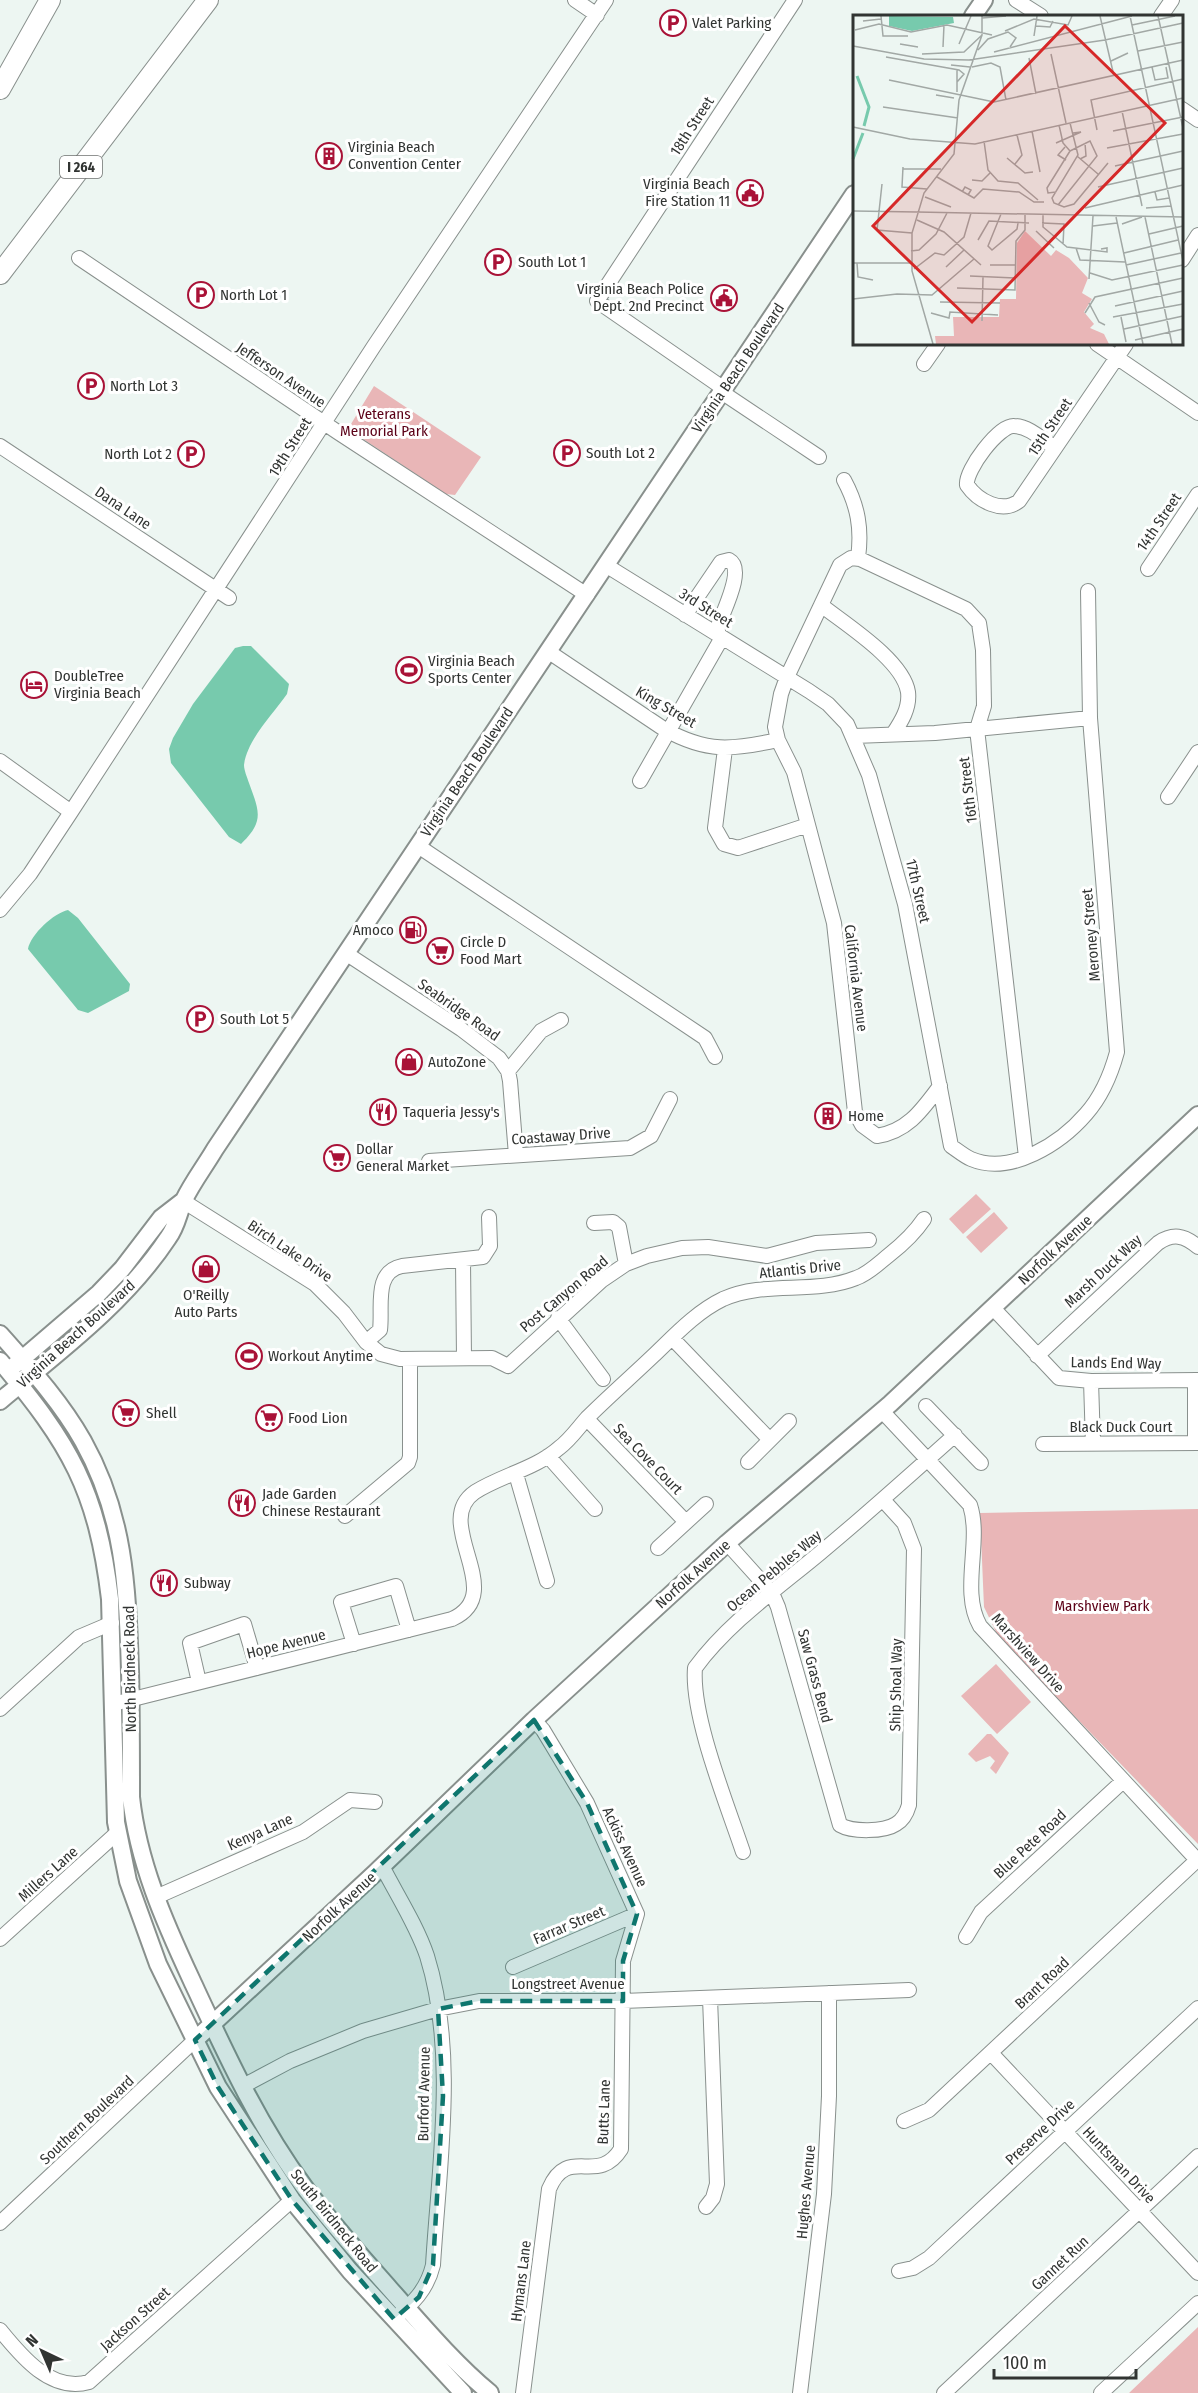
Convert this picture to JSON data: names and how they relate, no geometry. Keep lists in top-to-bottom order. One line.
{"streets":{"highway":["I 264"],"main road":["Virginia Beach Boulevard","Norfolk Avenue","North Birdneck Road","South Birdneck Road"],"street":["18th Street","Jefferson Avenue","15th Street","19th Street","Dana Lane","14th Street","3rd Street","King Street","16th Street","17th Street","Meroney Street","California Avenue","Seabridge Road","Coastaway Drive","Birch Lake Drive","Atlantis Drive","Marsh Duck Way","Post Canyon Road","Lands End Way","Black Duck Court","Sea Cove Court","Ocean Pebbles Way","Hope Avenue","Marshview Drive","Saw Grass Bend","Ship Shoal Way","Kenya Lane","Blue Pete Road","Ackiss Avenue","Millers Lane","Farrar Street","Brant Road","Longstreet Avenue","Burford Avenue","Butts Lane","Southern Boulevard","Preserve Drive","Huntsman Drive","Hughes Avenue","Gannet Run","Hymans Lane","Jackson Street"]},"crossings":[["18th Street","Virginia Beach Boulevard"],["Virginia Beach Boulevard","Jefferson Avenue"],["Virginia Beach Boulevard","3rd Street"],["Virginia Beach Boulevard","King Street"],["Virginia Beach Boulevard","Seabridge Road"],["Virginia Beach Boulevard","Birch Lake Drive"],["Virginia Beach Boulevard","North Birdneck Road"],["Jefferson Avenue","19th Street"],["19th Street","Dana Lane"],["3rd Street","17th Street"],["King Street","California Avenue"],["16th Street","Meroney Street"],["17th Street","Meroney Street"],["17th Street","California Avenue"],["Norfolk Avenue","Lands End Way"],["Norfolk Avenue","Marshview Drive"],["Norfolk Avenue","North Birdneck Road"],["Norfolk Avenue","Saw Grass Bend"],["Norfolk Avenue","Ackiss Avenue"],["Norfolk Avenue","Burford Avenue"],["Norfolk Avenue","Southern Boulevard"],["Norfolk Avenue","South Birdneck Road"],["Atlantis Drive","Sea Cove Court"],["Atlantis Drive","Hope Avenue"],["Marsh Duck Way","Lands End Way"],["Ocean Pebbles Way","Marshview Drive"],["Ocean Pebbles Way","Saw Grass Bend"],["Ocean Pebbles Way","Ship Shoal Way"],["Hope Avenue","North Birdneck Road"],["Marshview Drive","Blue Pete Road"],["Marshview Drive","Brant Road"],["North Birdneck Road","Kenya Lane"],["North Birdneck Road","Millers Lane"],["North Birdneck Road","Southern Boulevard"],["North Birdneck Road","South Birdneck Road"],["Saw Grass Bend","Ship Shoal Way"],["Ackiss Avenue","Farrar Street"],["Brant Road","Huntsman Drive"],["Longstreet Avenue","Burford Avenue"],["Longstreet Avenue","Butts Lane"],["Longstreet Avenue","Hughes Avenue"],["Longstreet Avenue","South Birdneck Road"],["Burford Avenue","South Birdneck Road"],["Butts Lane","Hymans Lane"],["Southern Boulevard","South Birdneck Road"],["Preserve Drive","Huntsman Drive"],["Huntsman Drive","Gannet Run"],["South Birdneck Road","Jackson Street"]],"parks":["Veterans Memorial Park","Marshview Park"],"places":{"parking":["Valet Parking","South Lot 1","North Lot 1","North Lot 3","South Lot 2","North Lot 2","South Lot 5"],"building":["Virginia Beach Convention Center","Home"],"public building":["Virginia Beach Fire Station 11","Virginia Beach Police Dept. 2nd Precinct"],"sports":["Virginia Beach Sports Center","Workout Anytime"],"hotel":["DoubleTree Virginia Beach"],"fuel station":["Amoco"],"supermarket":["Circle D Food Mart","Dollar General Market","Shell","Food Lion"],"shop":["AutoZone","O'Reilly Auto Parts"],"restaurant":["Taqueria Jessy's","Jade Garden Chinese Restaurant","Subway"]},"scale_bar":"100 m","north":"top left"}
